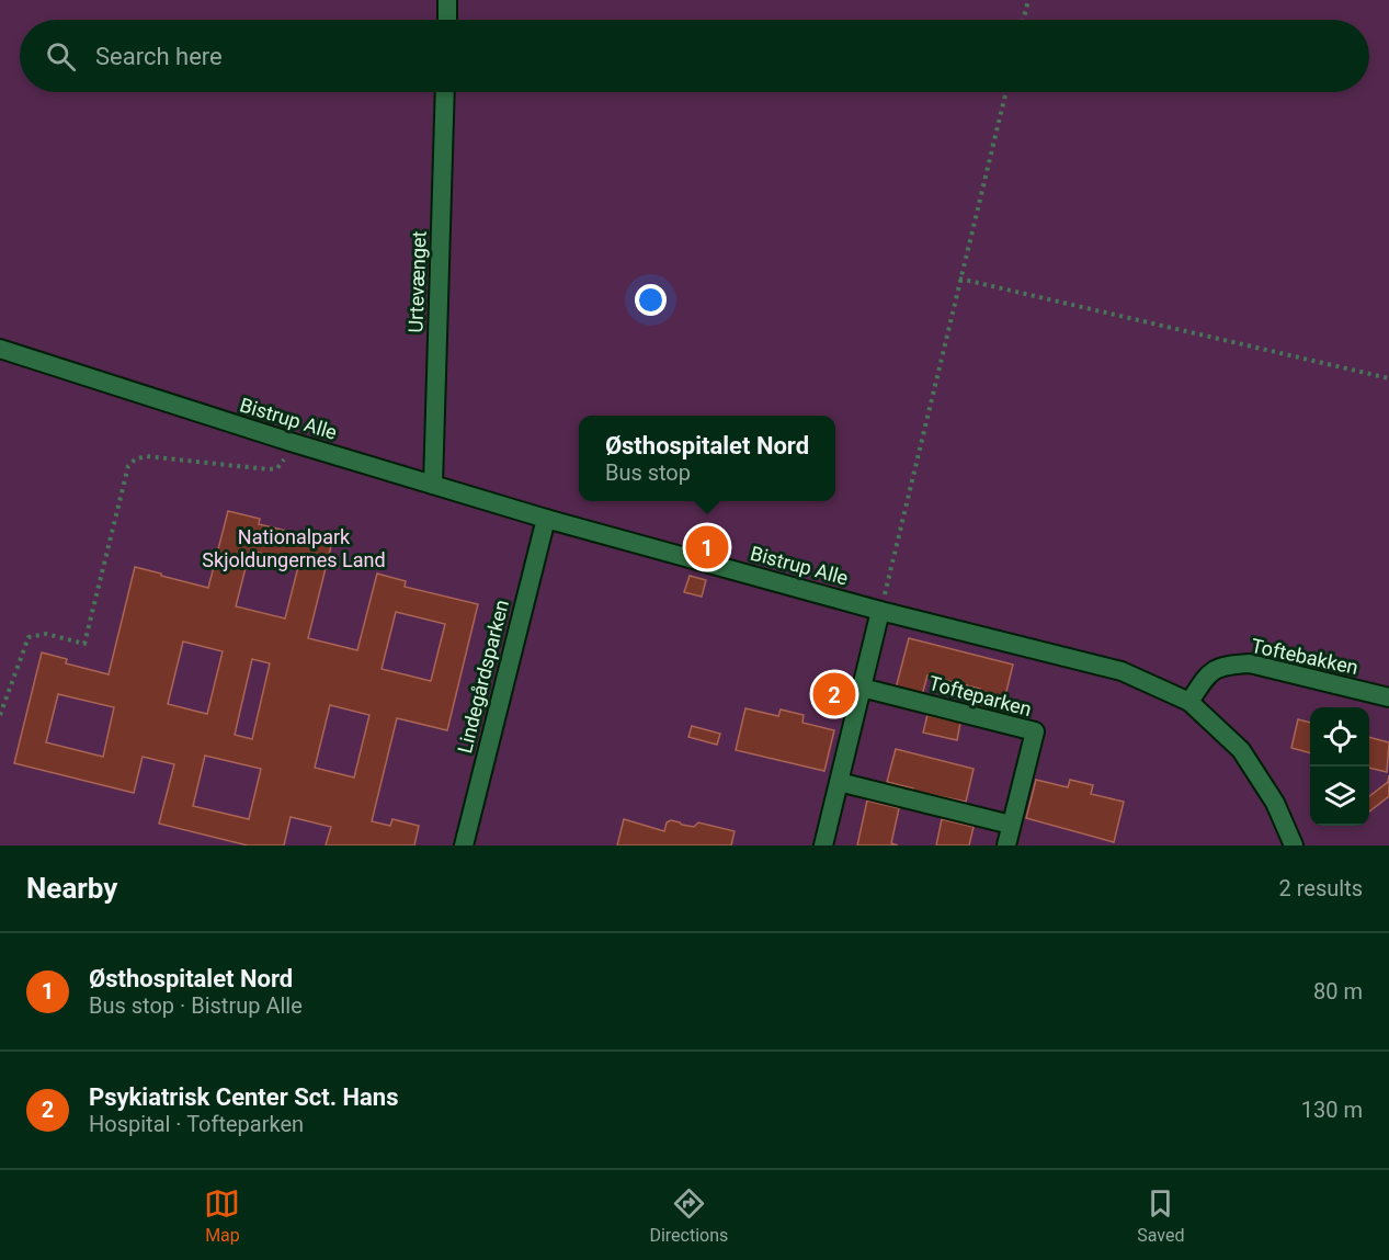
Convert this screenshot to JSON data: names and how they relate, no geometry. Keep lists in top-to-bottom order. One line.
{"streets":{"street":["Urtevænget","Bistrup Alle","Toftebakken","Lindegårdsparken","Tofteparken"]},"crossings":[["Urtevænget","Bistrup Alle"],["Bistrup Alle","Toftebakken"],["Bistrup Alle","Lindegårdsparken"]],"parks":["Nationalpark Skjoldungernes Land"],"page":{"search":"Search here","popup":["Østhospitalet Nord","Bus stop"],"pins":["1","2"],"heading":["Nearby","2 results"],"list":[{"mark":"1","name":"Østhospitalet Nord","note":"Bus stop · Bistrup Alle","value":"80 m"},{"mark":"2","name":"Psykiatrisk Center Sct. Hans","note":"Hospital · Tofteparken","value":"130 m"}],"nav":["Map","Directions","Saved"]}}
